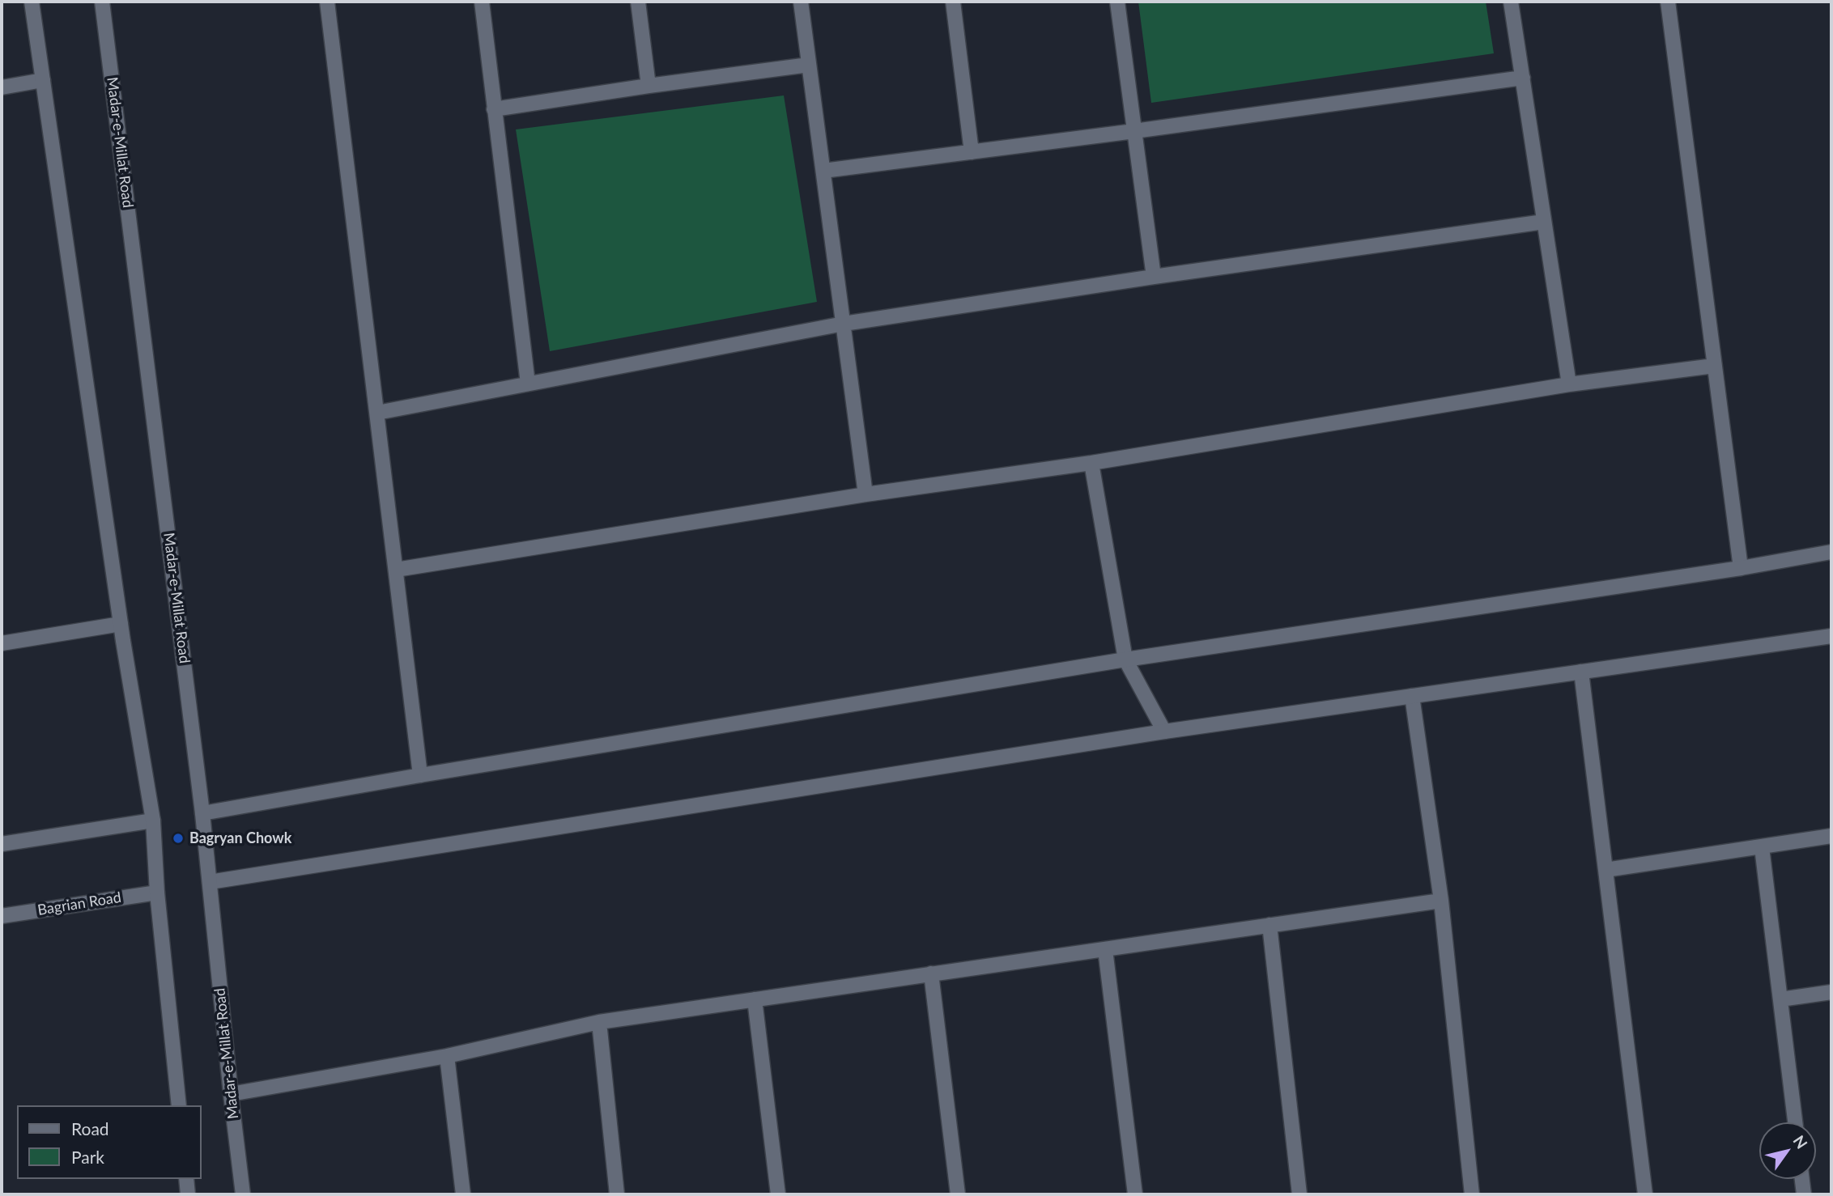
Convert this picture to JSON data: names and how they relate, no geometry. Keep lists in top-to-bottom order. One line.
{"streets":{"street":["Madar-e-Millat Road","Bagrian Road"]},"places":["Bagryan Chowk"],"legend":["Road","Park"],"north":"top right"}
